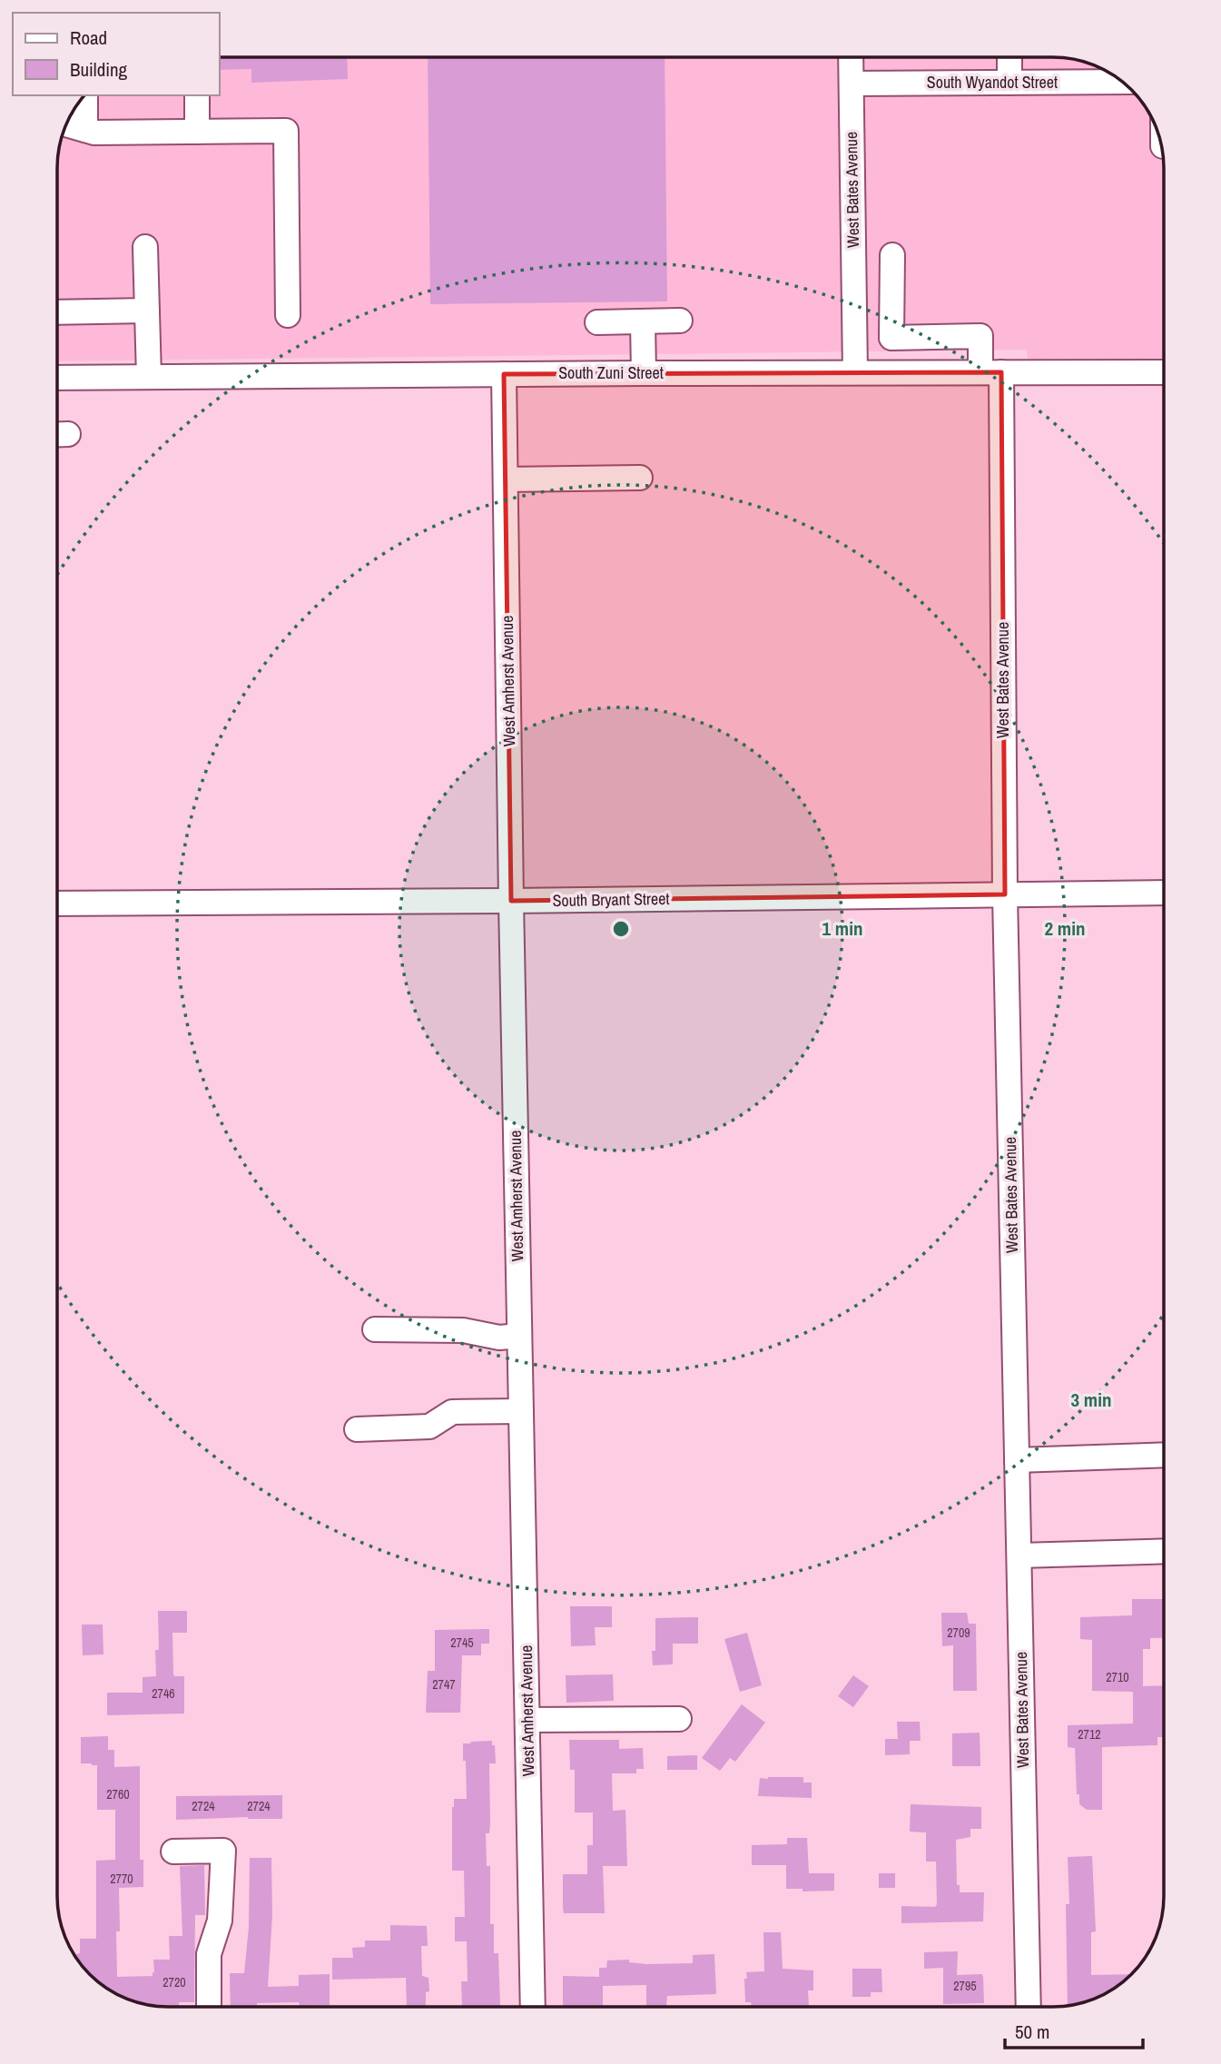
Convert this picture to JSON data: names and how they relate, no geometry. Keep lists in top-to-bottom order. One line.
{"streets":{"street":["South Wyandot Street","West Bates Avenue","South Zuni Street","West Amherst Avenue","South Bryant Street"]},"crossings":[["South Wyandot Street","West Bates Avenue"],["West Bates Avenue","South Zuni Street"],["West Bates Avenue","South Bryant Street"],["South Zuni Street","West Amherst Avenue"],["West Amherst Avenue","South Bryant Street"]],"house_numbers":["2709","2745","2710","2747","2746","2712","2760","2724","2724","2770","2720","2795"],"legend":["Road","Building"],"scale_bar":"50 m","rings":["1 min","2 min","3 min"]}
